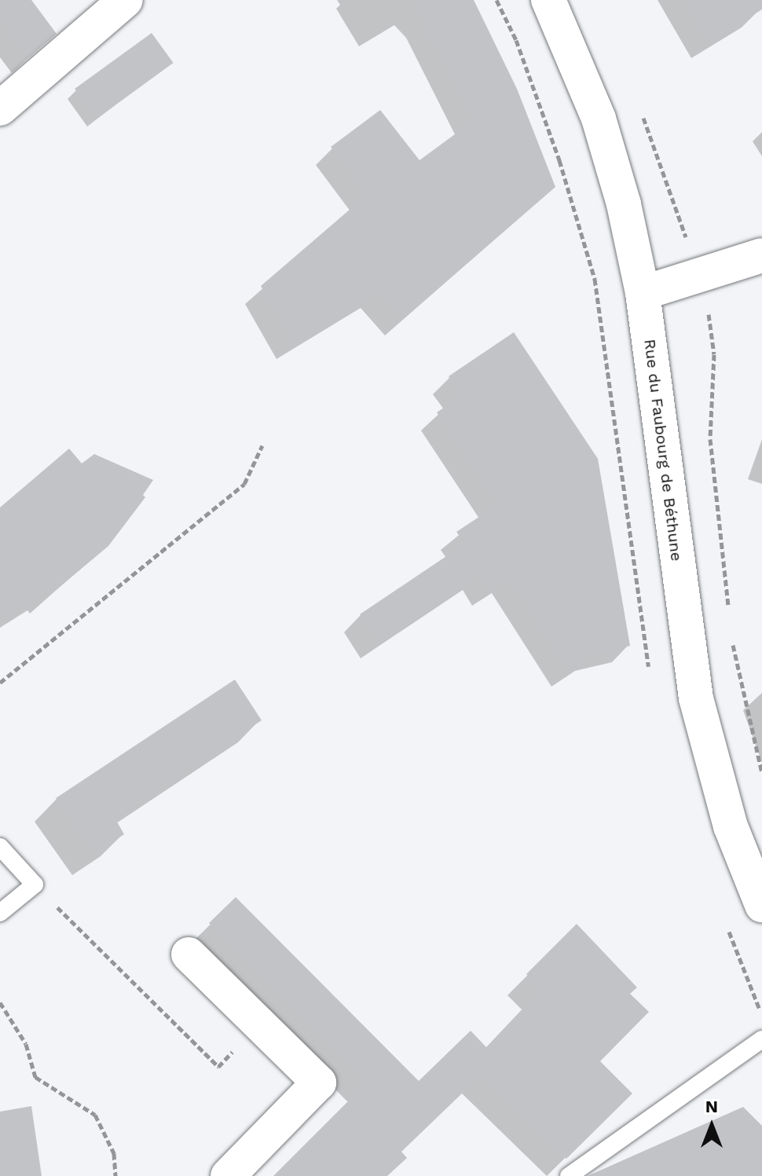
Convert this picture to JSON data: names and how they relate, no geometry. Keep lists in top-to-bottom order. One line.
{"streets":{"street":["Rue du Faubourg de Béthune"]},"north":"top"}
